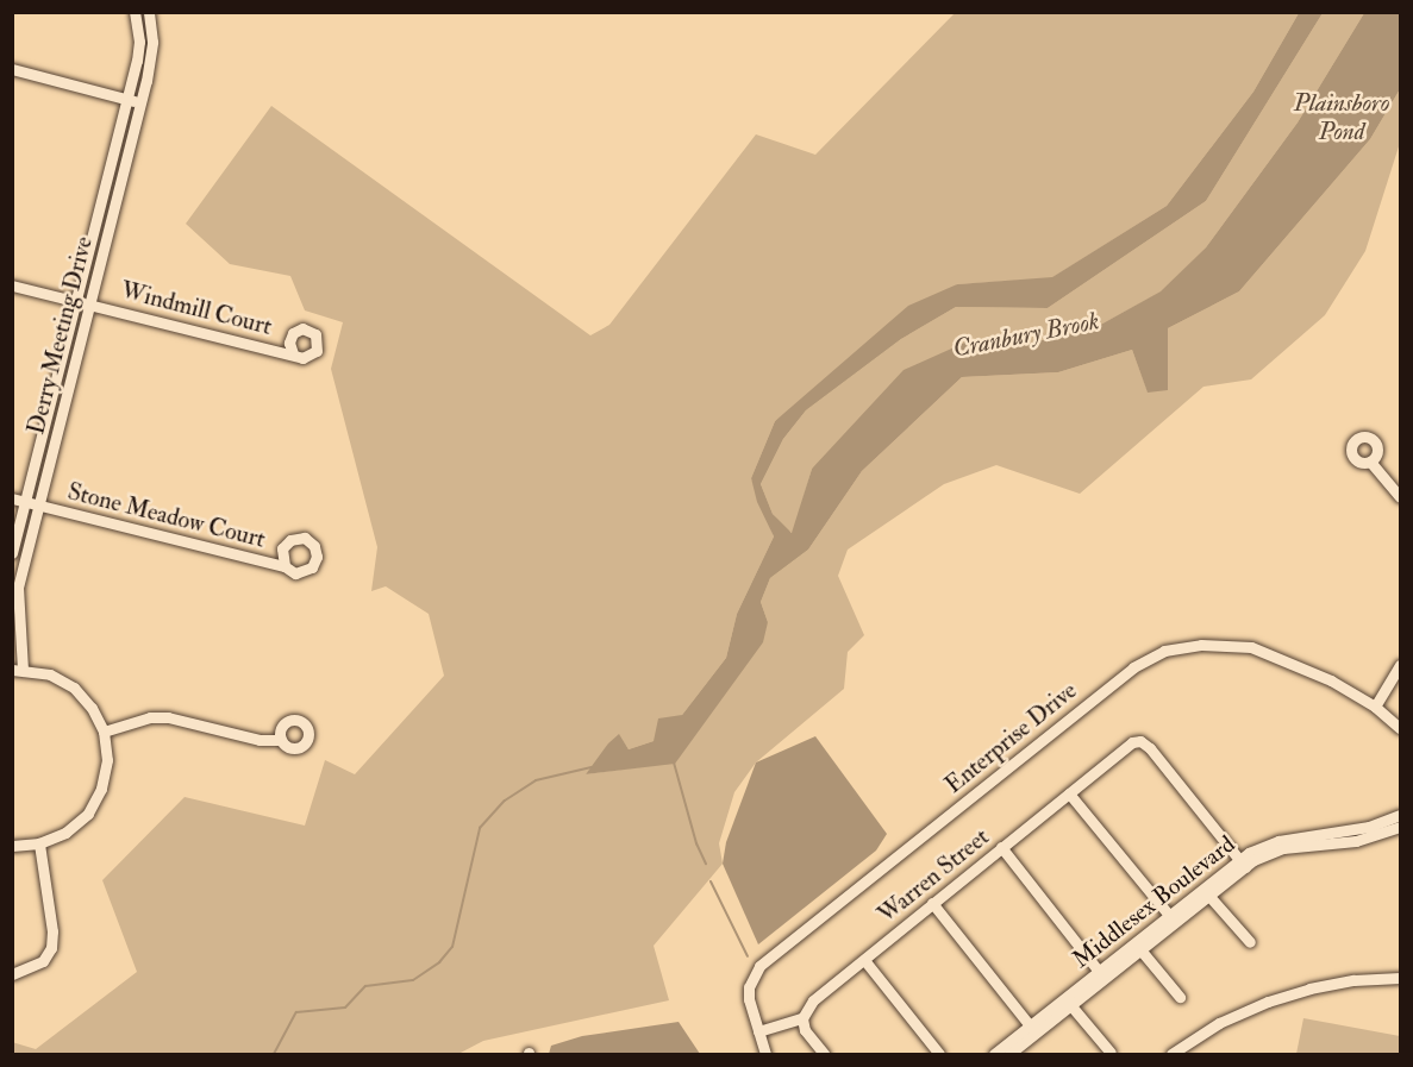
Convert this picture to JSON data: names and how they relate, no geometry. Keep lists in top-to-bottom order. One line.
{"streets":{"street":["Windmill Court","Derry Meeting Drive","Stone Meadow Court","Enterprise Drive","Warren Street","Middlesex Boulevard"]},"crossings":[["Windmill Court","Derry Meeting Drive"],["Derry Meeting Drive","Stone Meadow Court"],["Warren Street","Middlesex Boulevard"]],"water":["Plainsboro Pond","Cranbury Brook"]}
